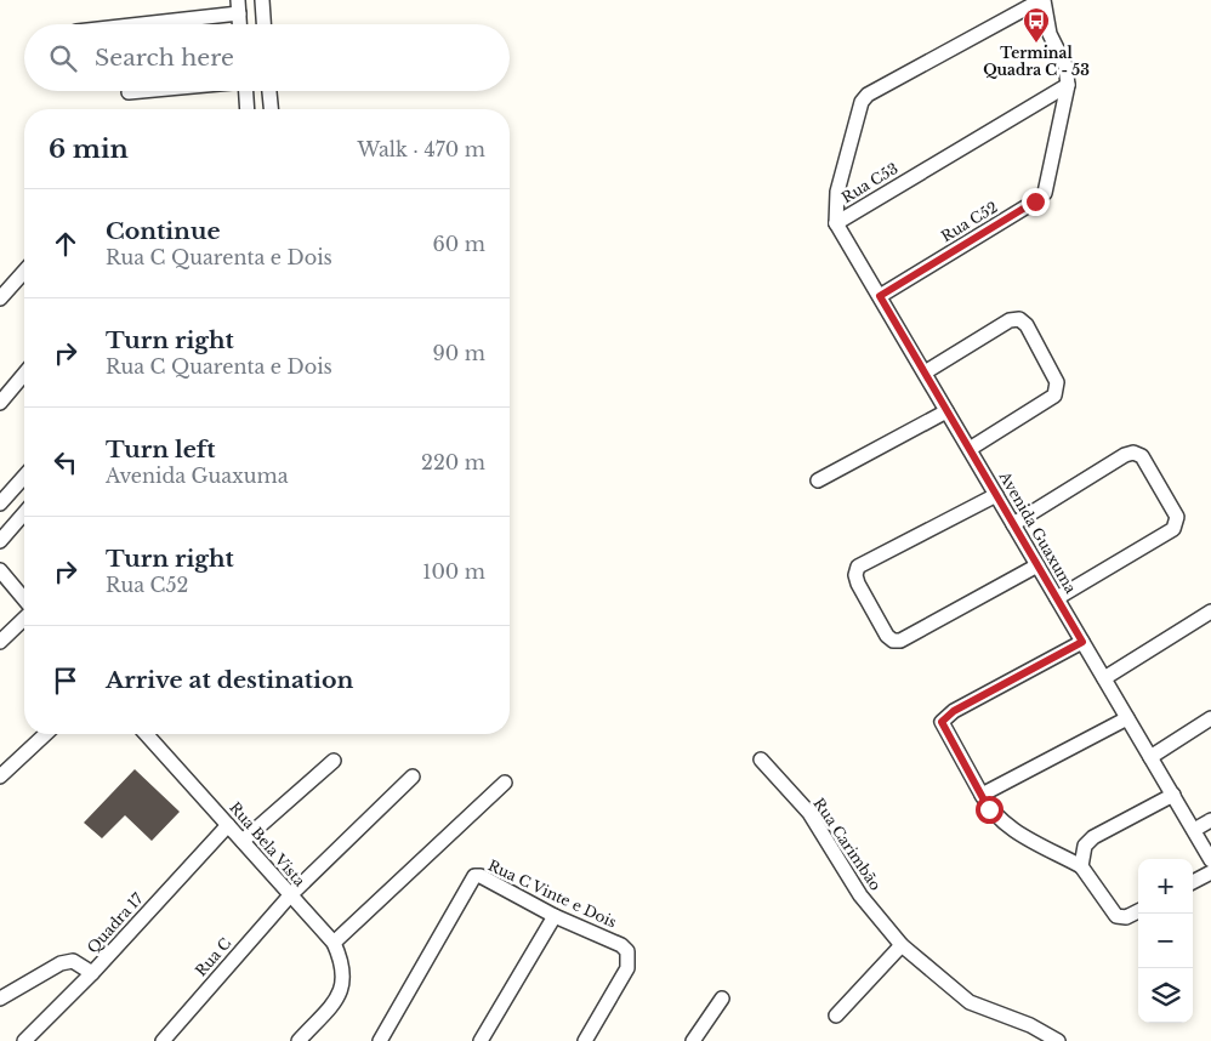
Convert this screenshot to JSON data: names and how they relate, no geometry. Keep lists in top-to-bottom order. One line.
{"streets":{"street":["Rua C53","Rua C52","Avenida Guaxuma","Rua Bela Vista","Rua Carimbão","Rua C Vinte e Dois","Quadra 17","Rua C"]},"crossings":[["Rua C53","Rua C52"],["Rua C53","Avenida Guaxuma"],["Rua C52","Avenida Guaxuma"],["Rua Bela Vista","Quadra 17"],["Rua Bela Vista","Rua C"]],"places":{"bus stop":["Terminal Quadra C - 53"]},"page":{"search":"Search here","heading":["6 min","Walk · 470 m"],"list":[["Continue","Rua C Quarenta e Dois","60 m"],["Turn right","Rua C Quarenta e Dois","90 m"],["Turn left","Avenida Guaxuma","220 m"],["Turn right","Rua C52","100 m"],"Arrive at destination"],"map_buttons":["+","−"]}}
